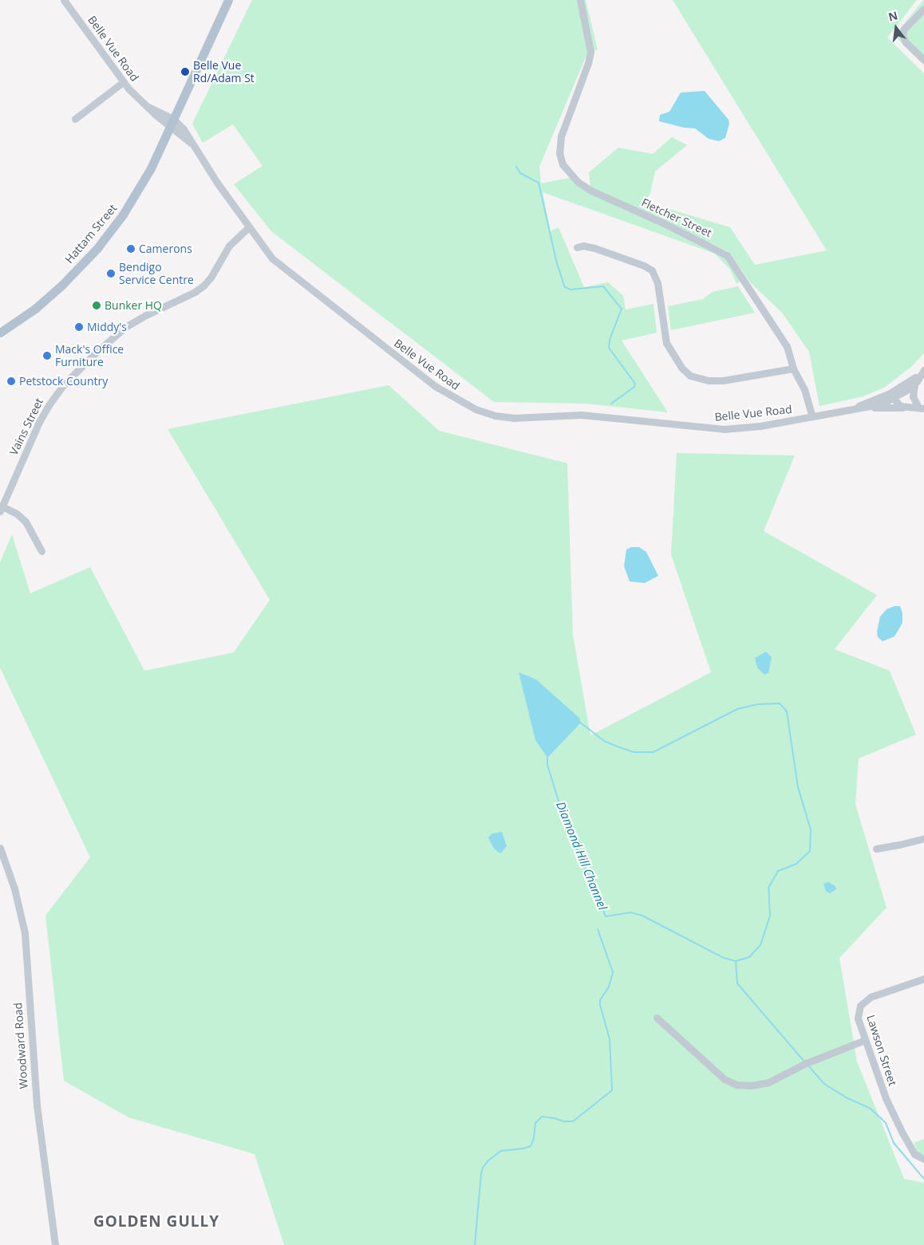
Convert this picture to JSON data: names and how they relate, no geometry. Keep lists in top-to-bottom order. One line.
{"streets":{"main road":["Hattam Street"],"street":["Belle Vue Road","Fletcher Street","Vains Street","Woodward Road","Lawson Street"]},"crossings":[["Belle Vue Road","Fletcher Street"],["Belle Vue Road","Hattam Street"],["Belle Vue Road","Vains Street"]],"districts":["GOLDEN GULLY"],"water":["Diamond Hill Channel"],"places":["Belle Vue Rd/Adam St","Camerons","Bendigo Service Centre","Bunker HQ","Middy's","Mack's Office Furniture","Petstock Country"],"north":"top"}
